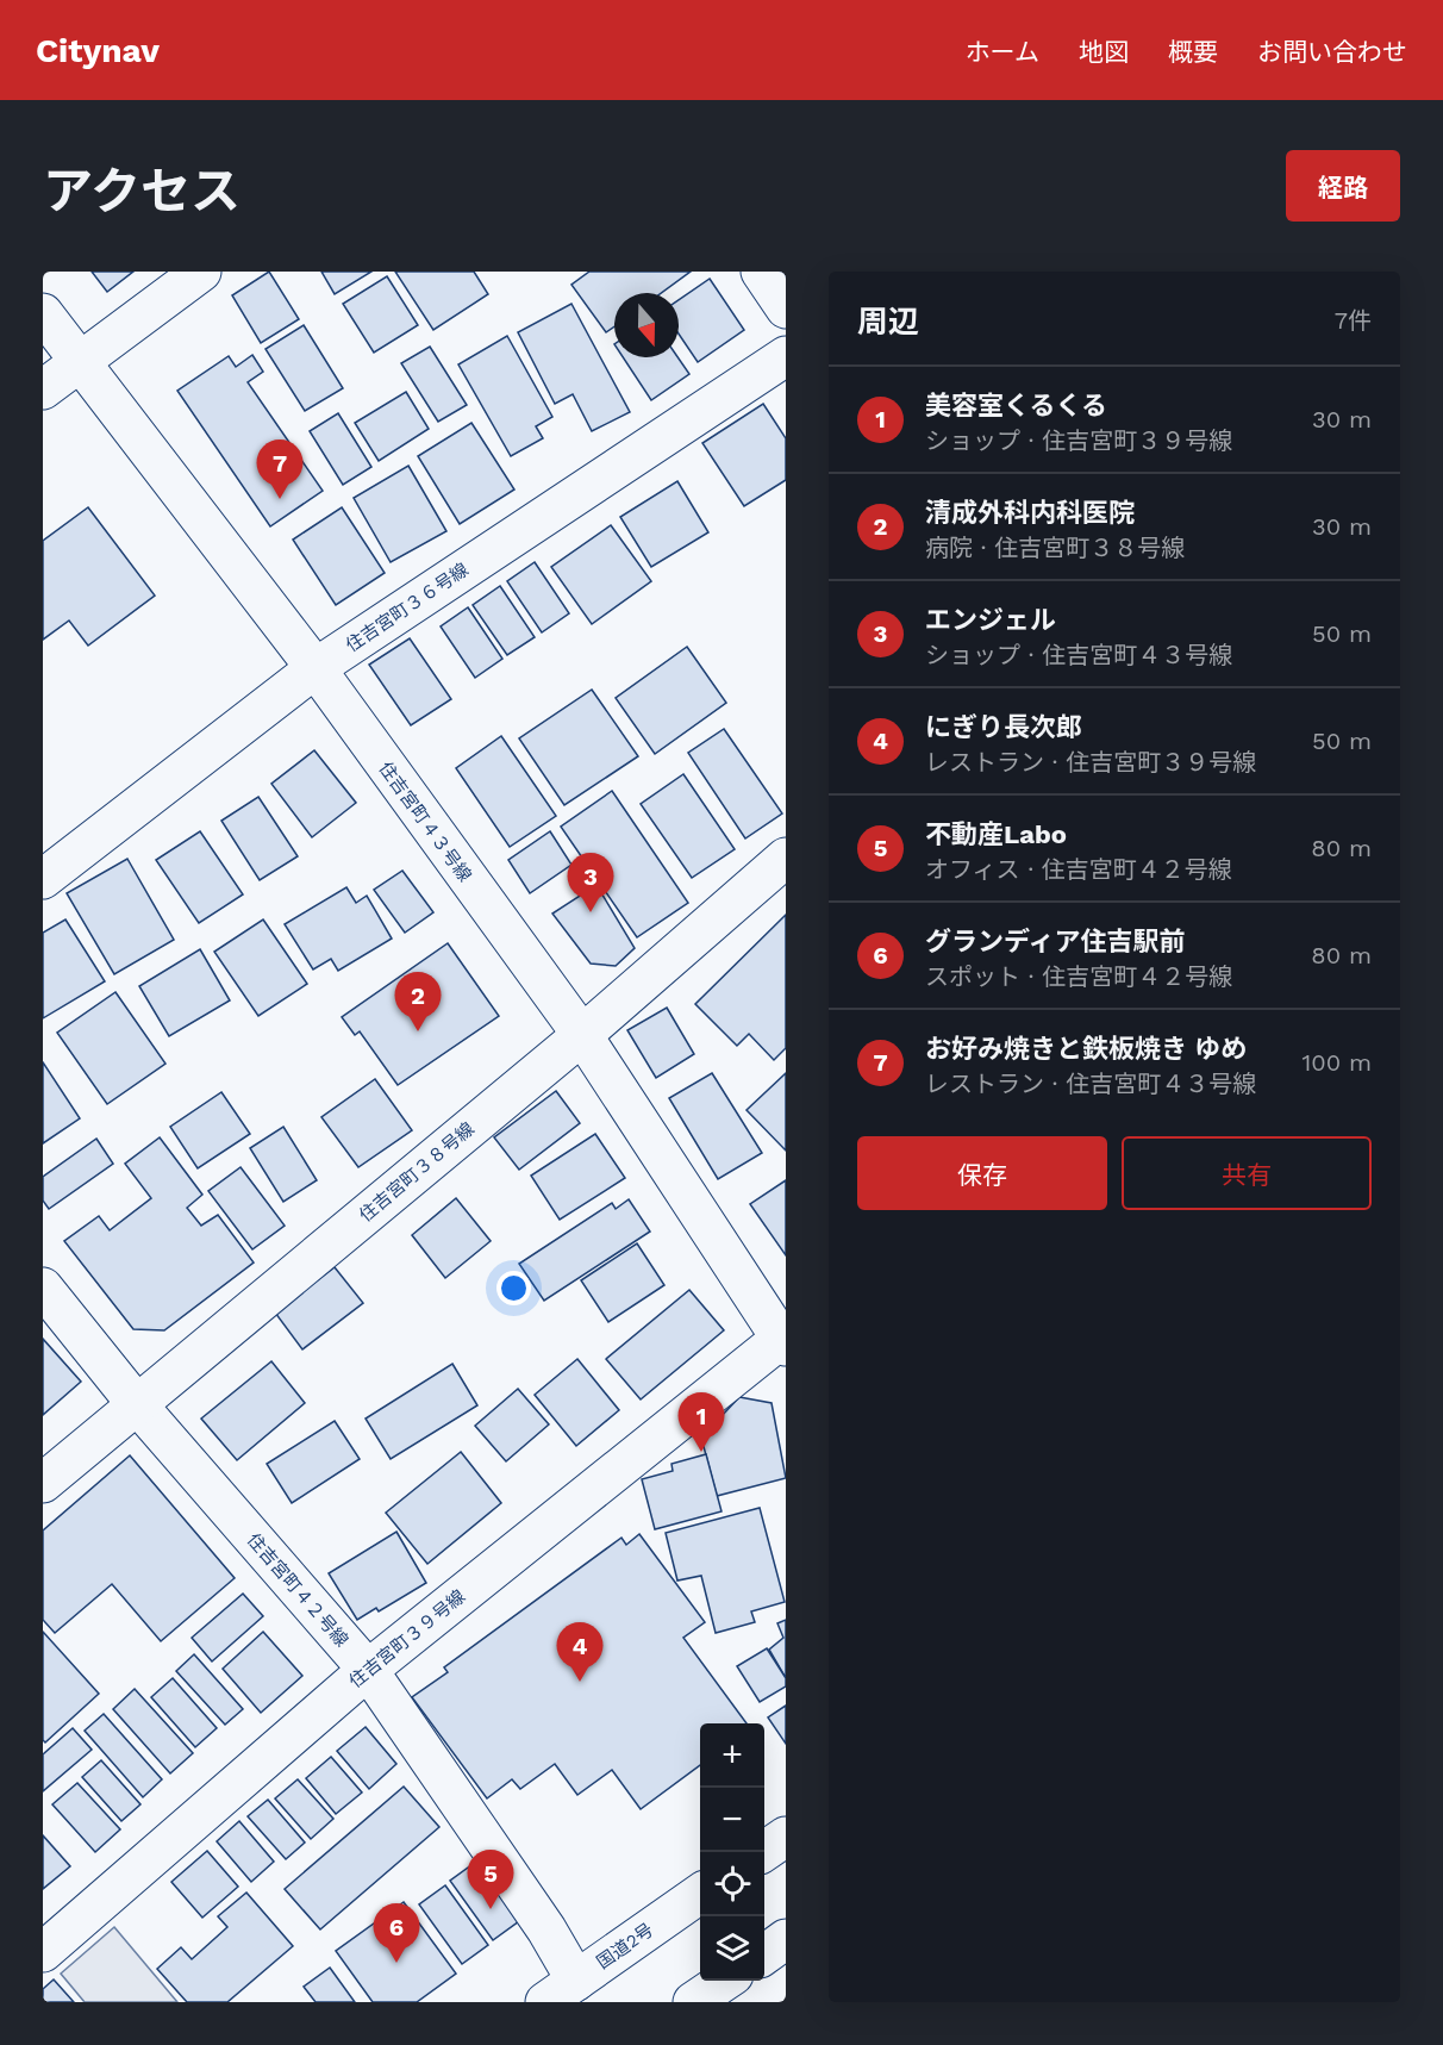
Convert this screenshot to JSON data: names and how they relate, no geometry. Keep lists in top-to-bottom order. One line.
{"streets":{"main road":["住吉宮町３６号線","住吉宮町４３号線","住吉宮町３８号線","住吉宮町４２号線","住吉宮町３９号線","国道2号"]},"crossings":[["住吉宮町３６号線","住吉宮町４３号線"],["住吉宮町４３号線","住吉宮町３８号線"],["住吉宮町４３号線","住吉宮町３９号線"],["住吉宮町３８号線","住吉宮町４２号線"],["住吉宮町４２号線","住吉宮町３９号線"],["住吉宮町４２号線","国道2号"]],"north":"bottom","page":{"header":"Citynav","nav":["ホーム","地図","概要","お問い合わせ"],"title":"アクセス","buttons":["経路",["保存","共有"]],"heading":["周辺","7件"],"list":[{"mark":"1","name":"美容室くるくる","note":"ショップ · 住吉宮町３９号線","value":"30 m"},{"mark":"2","name":"清成外科内科医院","note":"病院 · 住吉宮町３８号線","value":"30 m"},{"mark":"3","name":"エンジェル","note":"ショップ · 住吉宮町４３号線","value":"50 m"},{"mark":"4","name":"にぎり長次郎","note":"レストラン · 住吉宮町３９号線","value":"50 m"},{"mark":"5","name":"不動産Labo","note":"オフィス · 住吉宮町４２号線","value":"80 m"},{"mark":"6","name":"グランディア住吉駅前","note":"スポット · 住吉宮町４２号線","value":"80 m"},{"mark":"7","name":"お好み焼きと鉄板焼き ゆめ","note":"レストラン · 住吉宮町４３号線","value":"100 m"}],"pins":["7","3","2","1","4","5","6"],"map_buttons":["+","−"]}}
